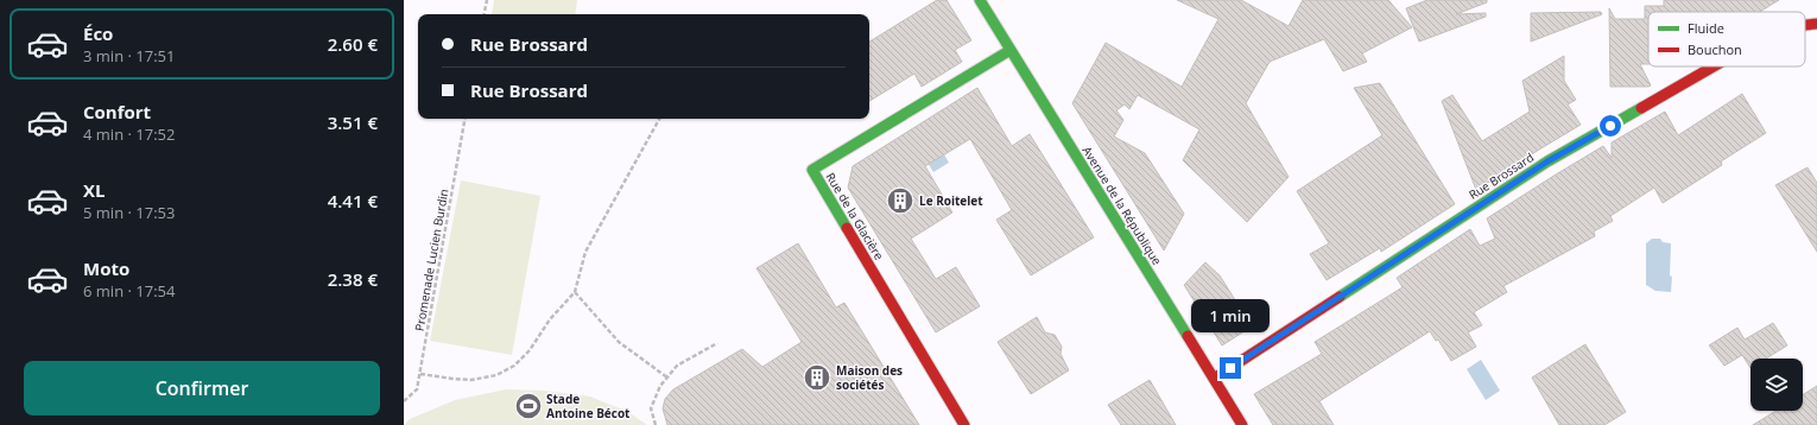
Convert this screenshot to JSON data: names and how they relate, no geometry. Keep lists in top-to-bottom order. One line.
{"streets":{"street":["Rue Brossard","Avenue de la République","Rue de la Glacière"],"path":["Promenade Lucien Burdin"]},"crossings":[["Rue Brossard","Avenue de la République"],["Avenue de la République","Rue de la Glacière"]],"places":{"building":["Le Roitelet","Maison des sociétés"],"sports":["Stade Antoine Bécot"]},"legend":["Fluide","Bouchon"],"page":{"list":[{"name":"Éco","note":"3 min · 17:51","value":"2.60 €"},{"name":"Confort","note":"4 min · 17:52","value":"3.51 €"},{"name":"XL","note":"5 min · 17:53","value":"4.41 €"},{"name":"Moto","note":"6 min · 17:54","value":"2.38 €"}],"banner":["Rue Brossard","Rue Brossard"],"bubble":"1 min","buttons":"Confirmer"}}
